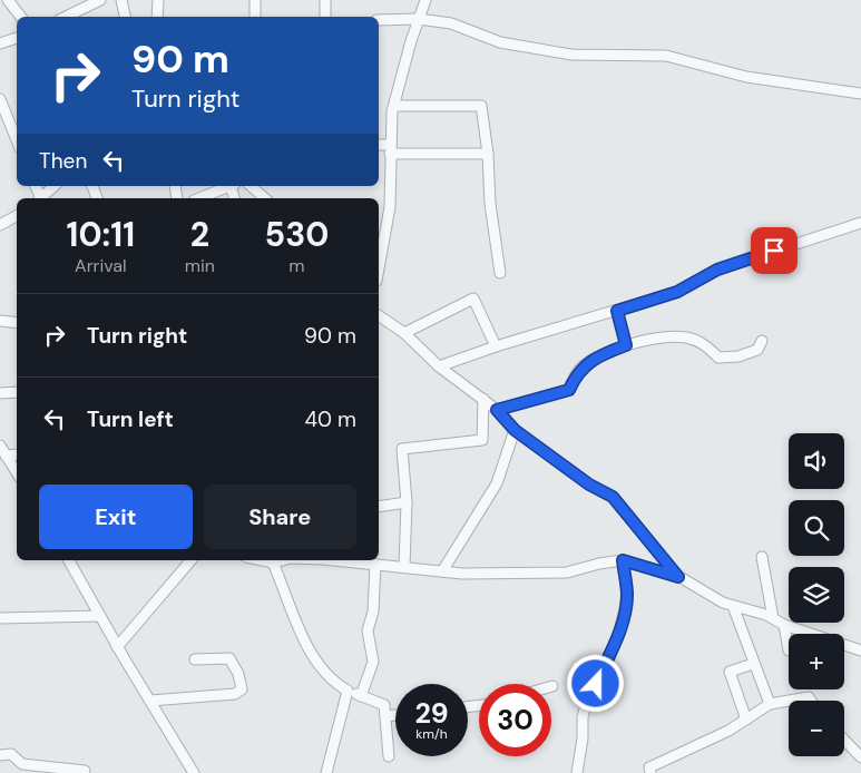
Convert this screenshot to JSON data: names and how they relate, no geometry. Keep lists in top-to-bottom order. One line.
{"page":{"turn":["90 m","Turn right"],"then":"Then","eta":["10:11","Arrival","2","min","530","m"],"list":[{"name":"Turn right","value":"90 m"},{"name":"Turn left","value":"40 m"}],"map_buttons":["+","−"],"buttons":["Exit","Share"],"speed":"29 km/h","limit":"30"}}
